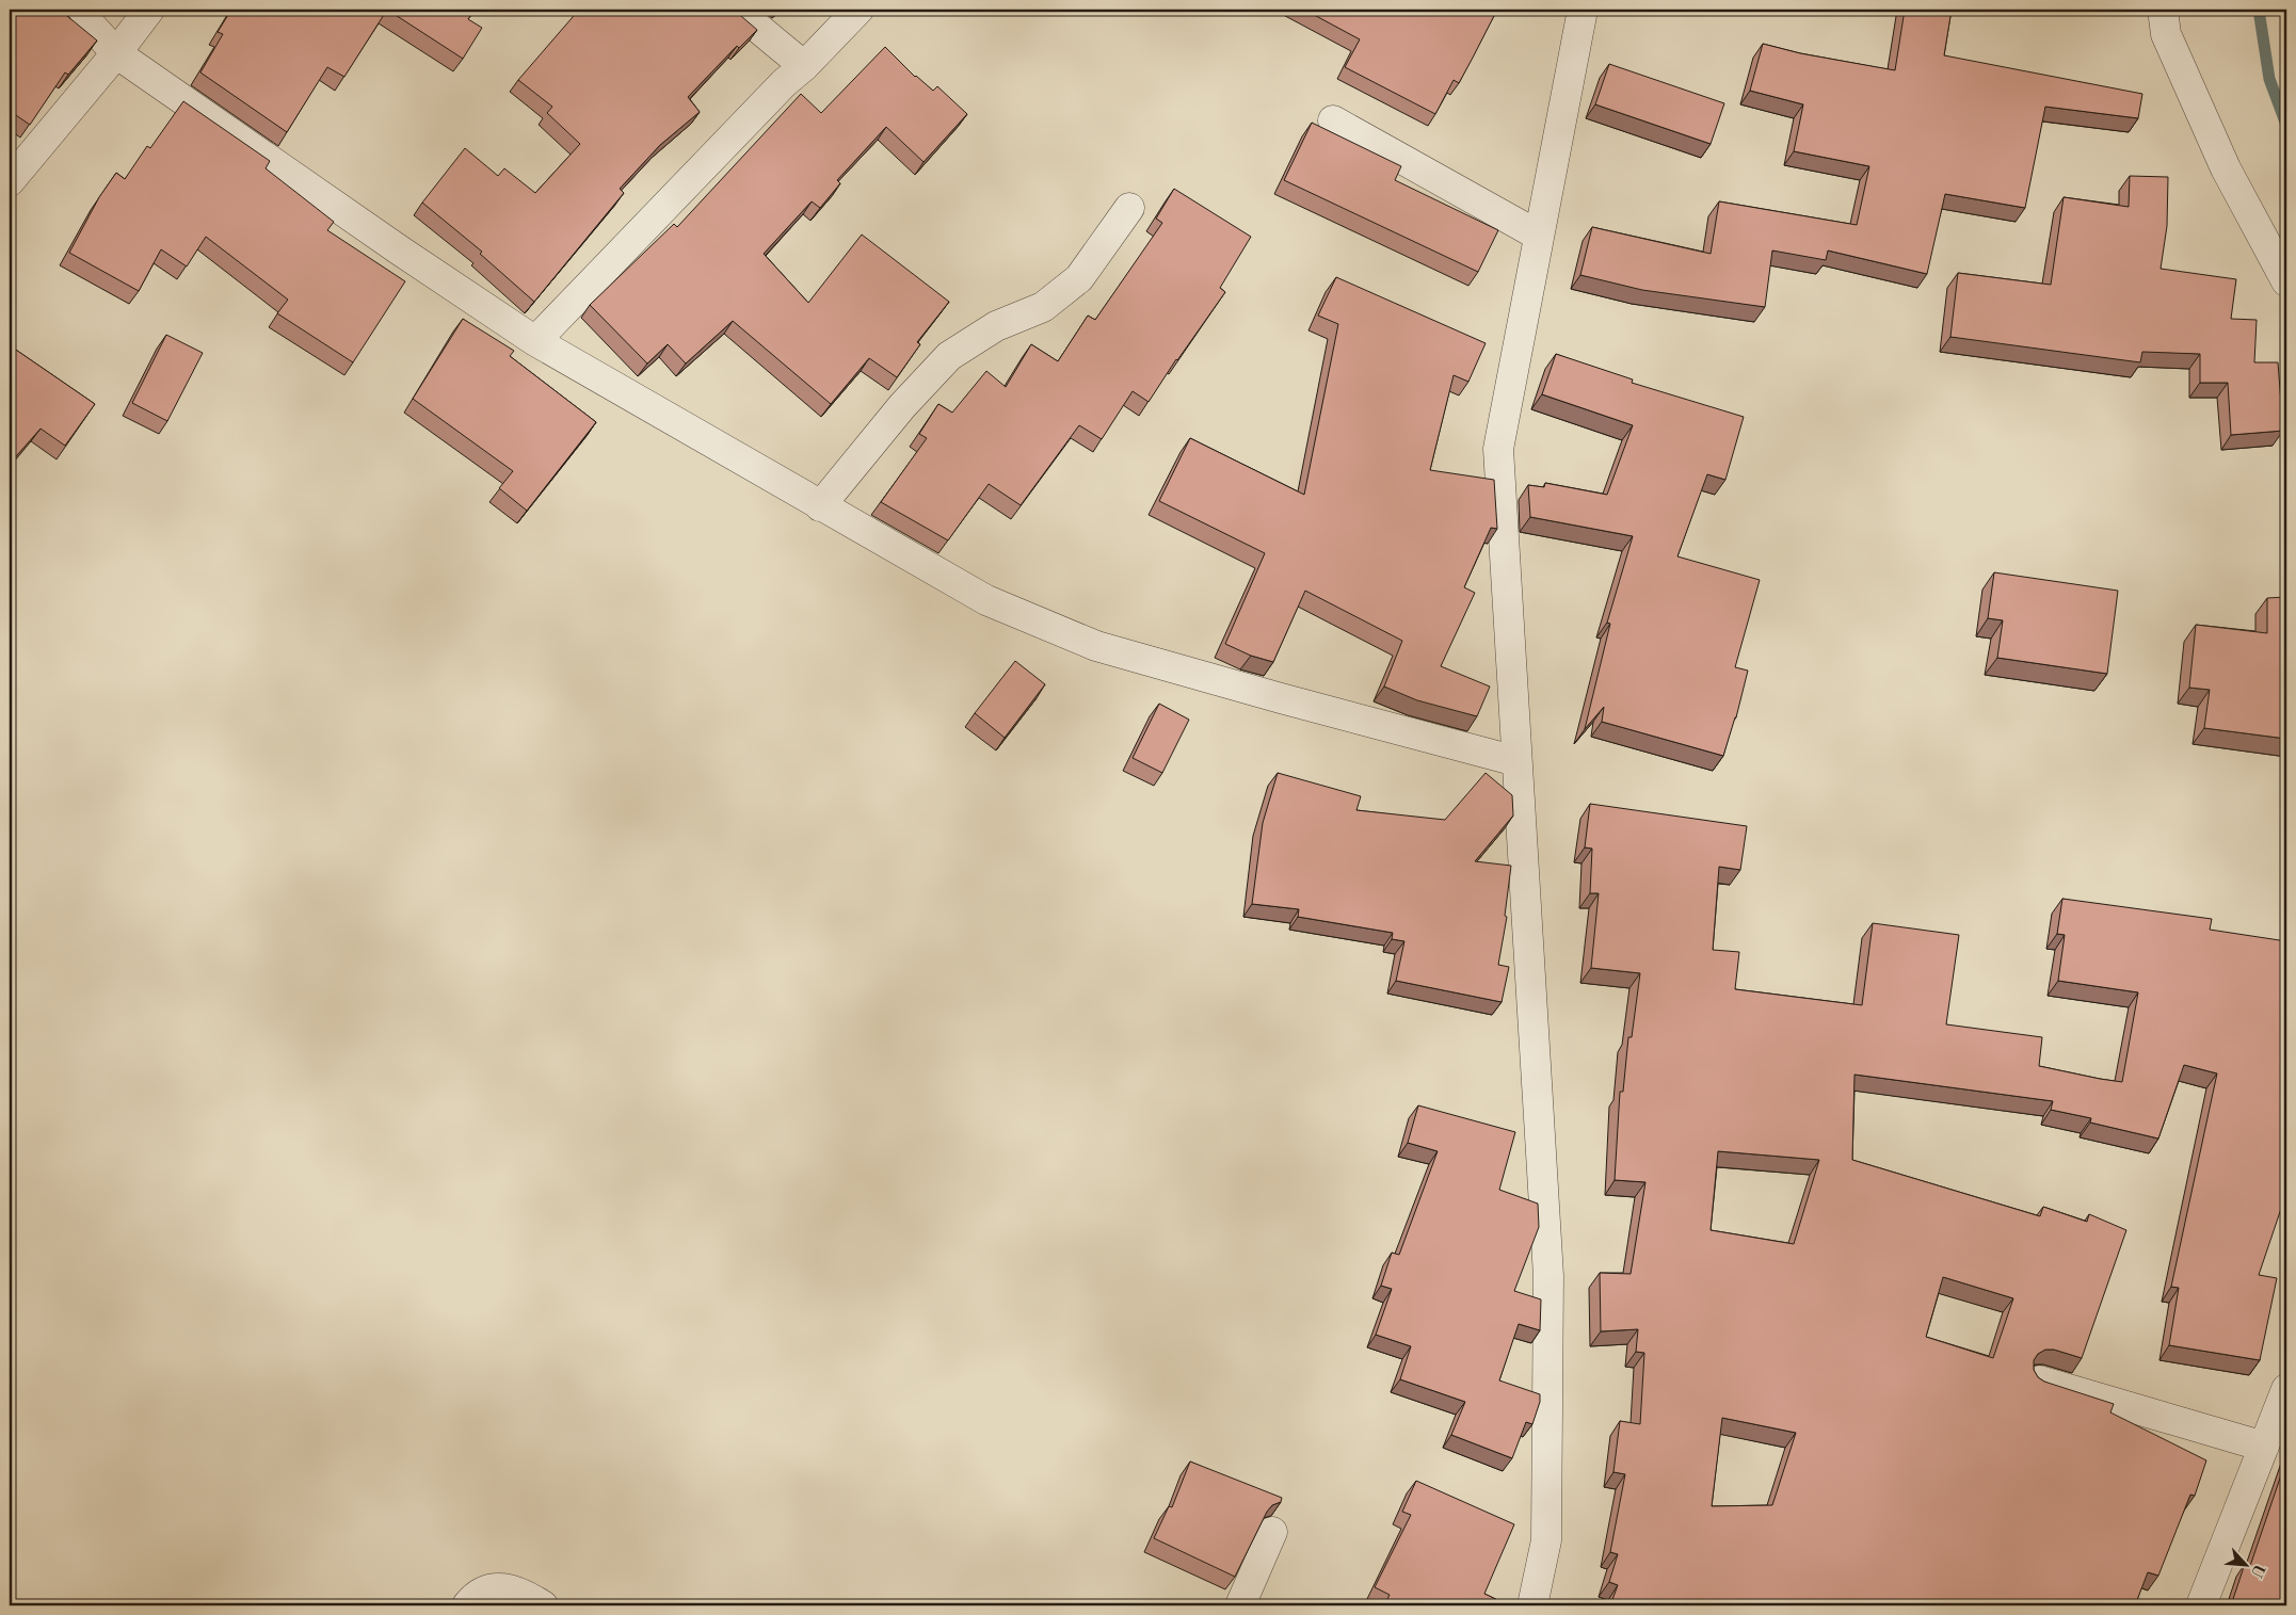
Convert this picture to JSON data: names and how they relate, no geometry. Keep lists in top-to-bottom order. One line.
{"north":"bottom right"}
